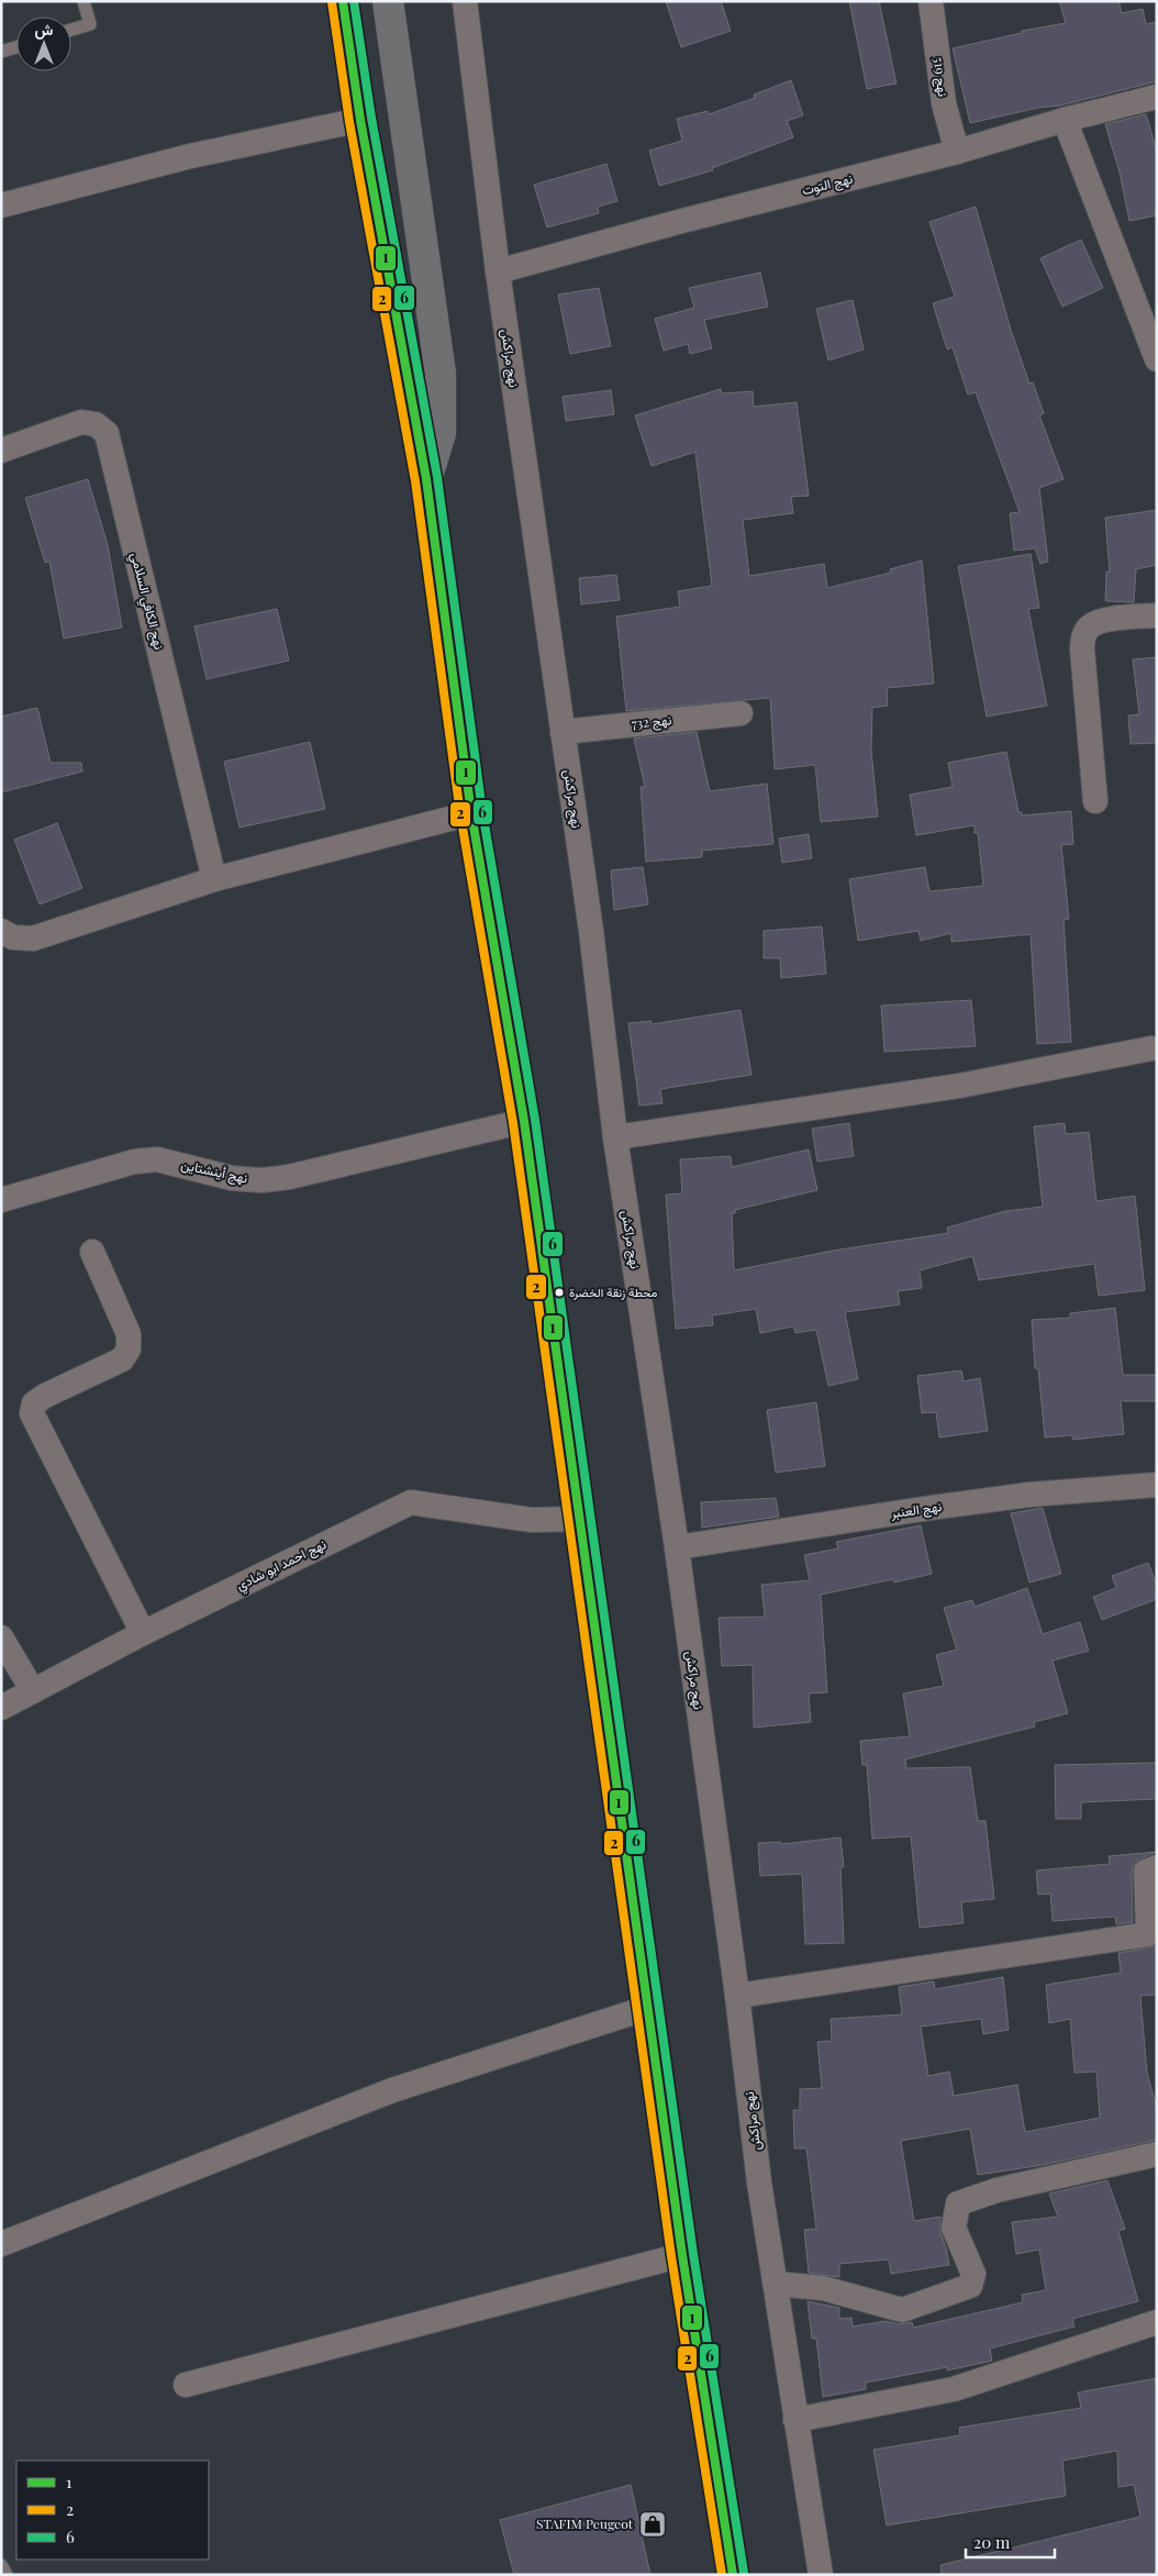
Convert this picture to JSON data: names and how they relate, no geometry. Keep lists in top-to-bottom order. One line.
{"streets":{"street":["نهج 519","نهج التوت","نهج مراكش","نهج الكافي السلامي","نهج 732","نهج أينشتاين","نهج العنبر","نهج احمد ابو شادي"]},"crossings":[["نهج 519","نهج التوت"],["نهج التوت","نهج مراكش"],["نهج مراكش","نهج 732"],["نهج مراكش","نهج العنبر"]],"places":{"other":["محطة زنقة الخضرة"],"shop":["STAFIM Peugeot"]},"lines":["transit line 1","transit line 6","transit line 2"],"legend":["1","2","6"],"scale_bar":"20 m","north":"top"}
